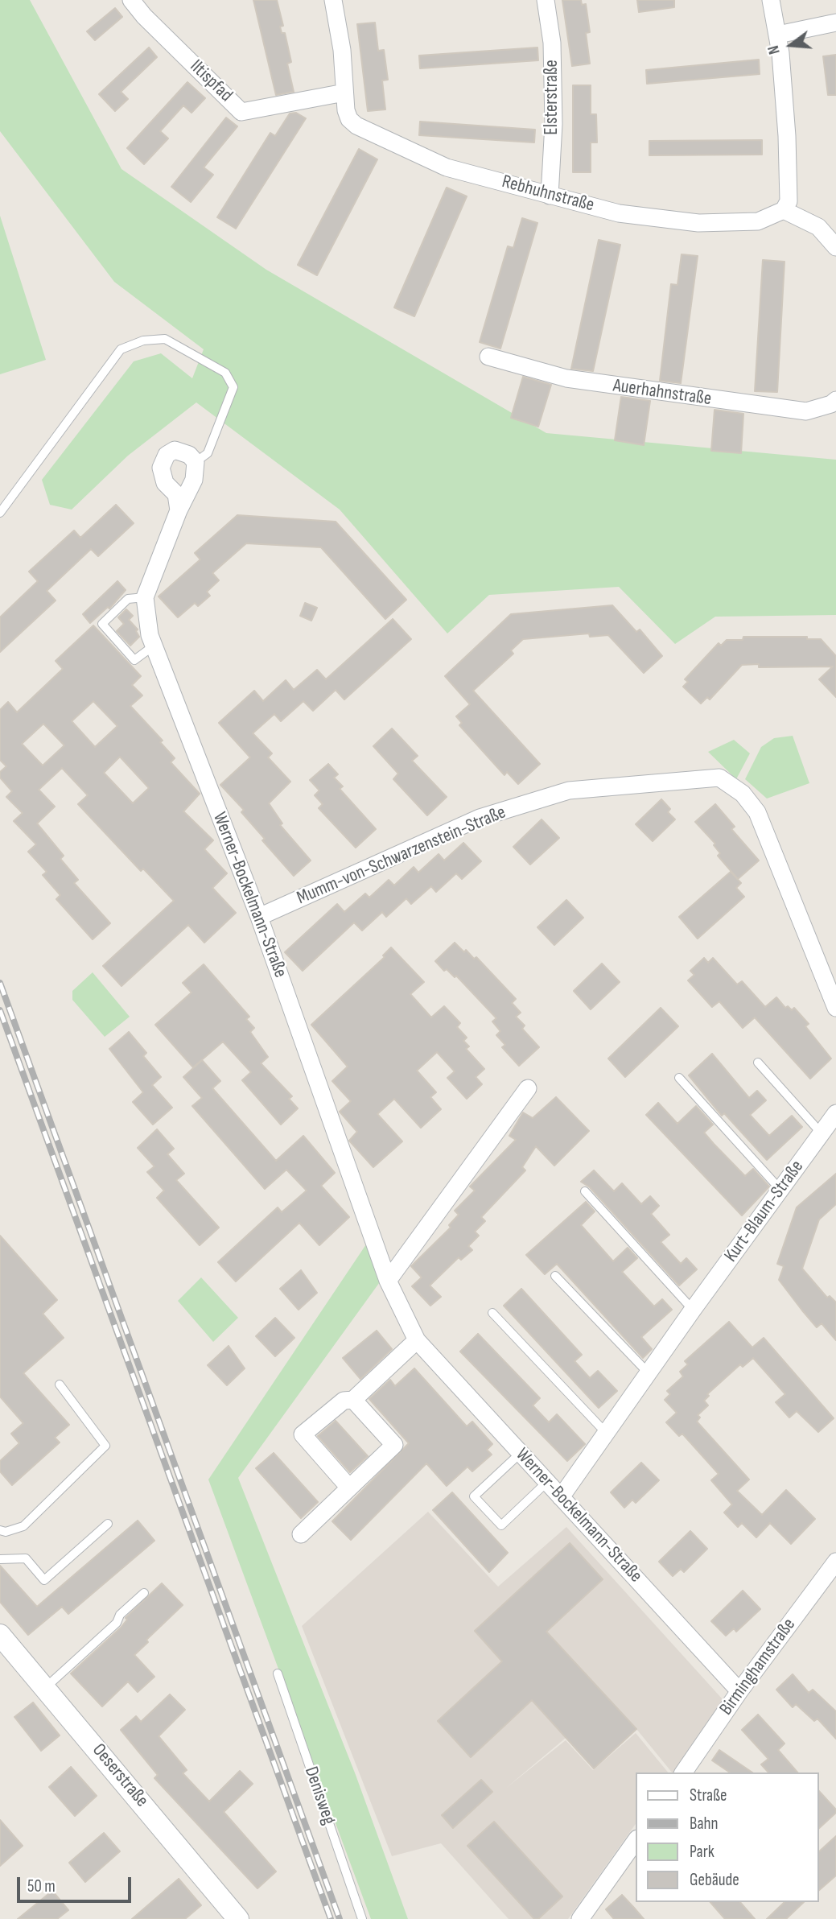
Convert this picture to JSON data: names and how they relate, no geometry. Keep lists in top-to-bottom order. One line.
{"streets":{"street":["Iltispfad","Elsterstraße","Rebhuhnstraße","Auerhahnstraße","Mumm-von-Schwarzenstein-Straße","Werner-Bockelmann-Straße","Kurt-Blaum-Straße","Birminghamstraße","Oeserstraße"],"lane":["Denisweg"]},"crossings":[["Iltispfad","Rebhuhnstraße"],["Elsterstraße","Rebhuhnstraße"],["Mumm-von-Schwarzenstein-Straße","Werner-Bockelmann-Straße"],["Werner-Bockelmann-Straße","Kurt-Blaum-Straße"],["Werner-Bockelmann-Straße","Birminghamstraße"]],"legend":["Straße","Bahn","Park","Gebäude"],"scale_bar":"50 m","north":"left"}
